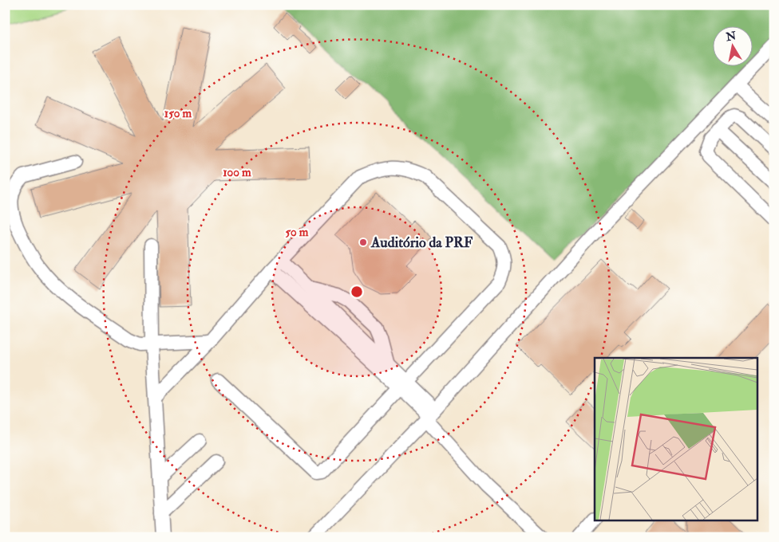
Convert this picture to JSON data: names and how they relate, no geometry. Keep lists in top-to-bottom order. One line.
{"places":["Auditório da PRF"],"north":"top","rings":["150 m","100 m","50 m"]}
